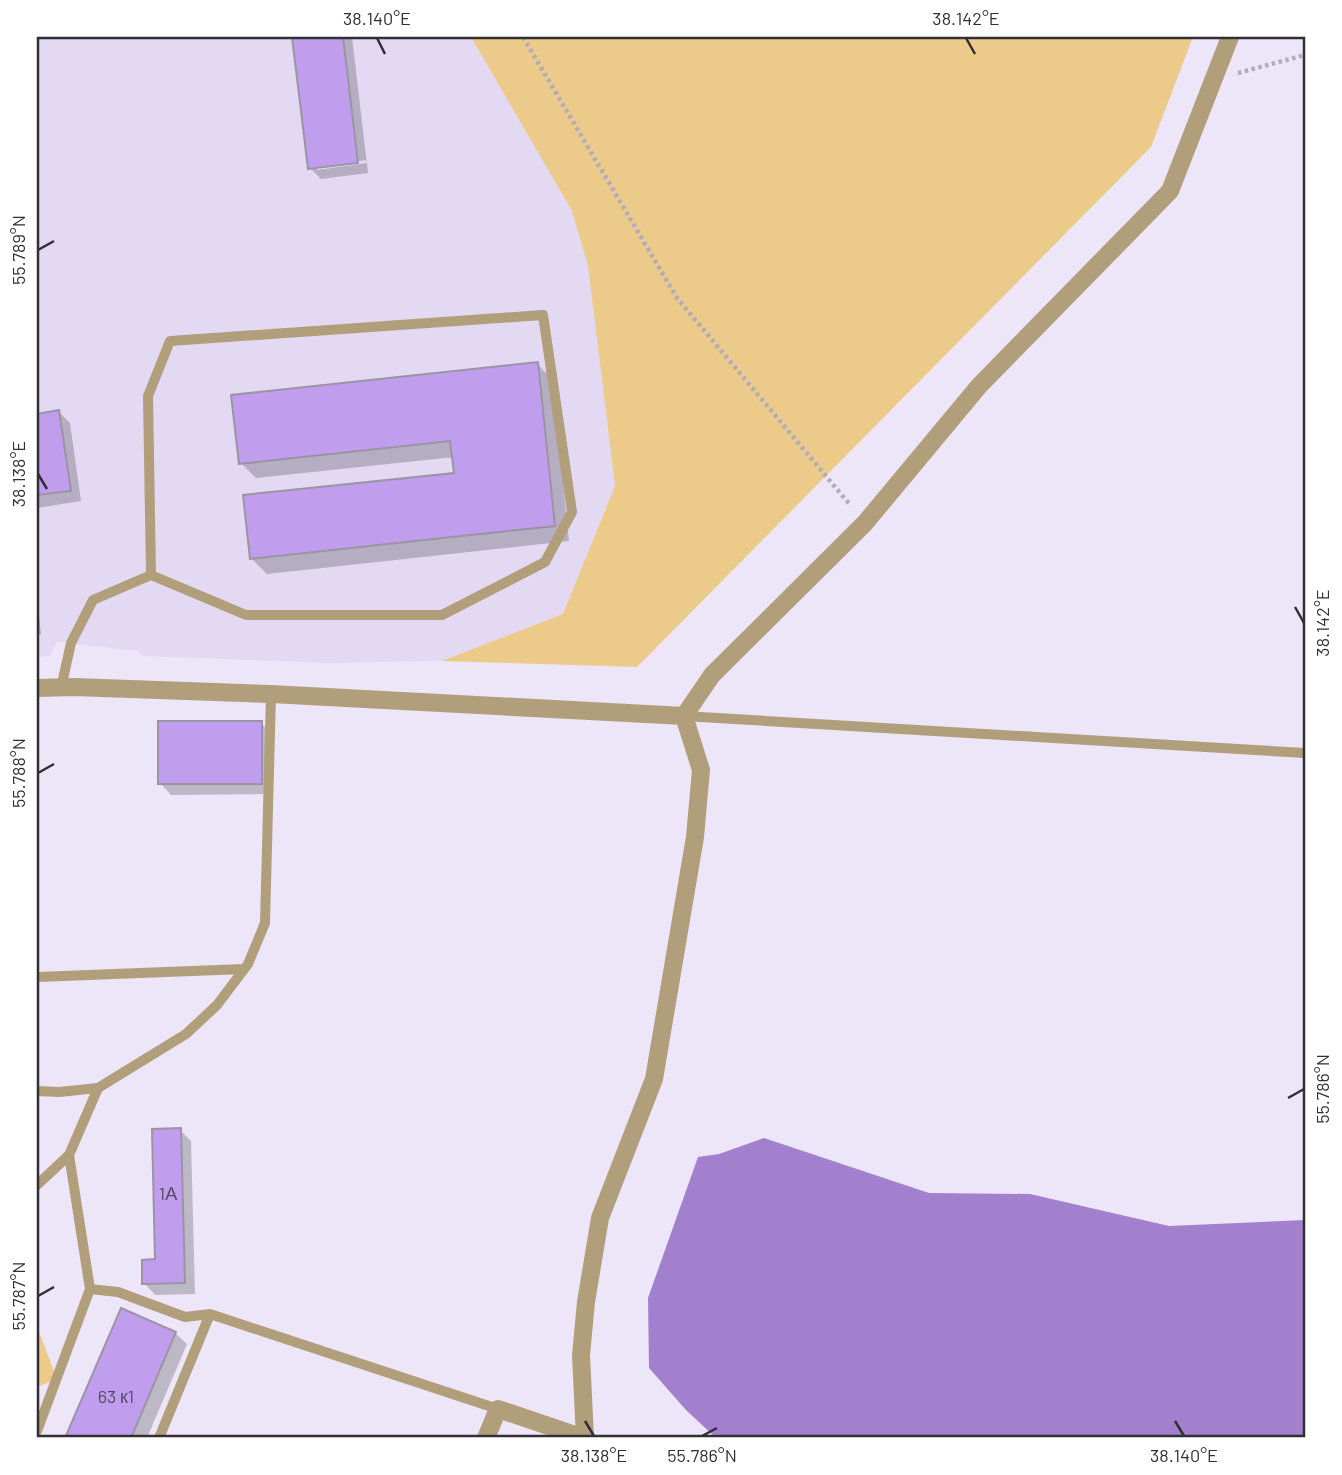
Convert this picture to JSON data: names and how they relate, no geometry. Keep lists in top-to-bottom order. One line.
{"house_numbers":["1А","63 к1"],"coordinates":["38.140°E","38.142°E","55.789°N","38.138°E","55.788°N","55.786°N","55.787°N"]}
